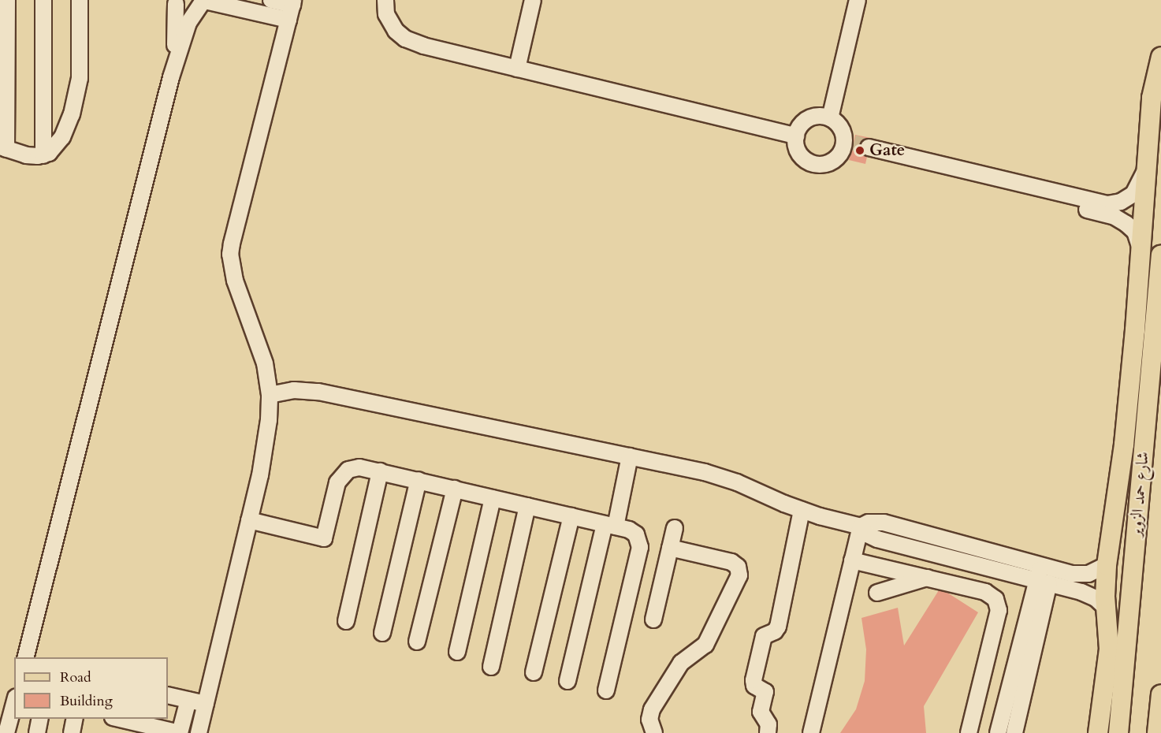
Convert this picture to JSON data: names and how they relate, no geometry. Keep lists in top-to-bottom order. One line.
{"streets":{"main road":["شارع حمد الزوير"]},"places":["Gate"],"legend":["Road","Building"]}
